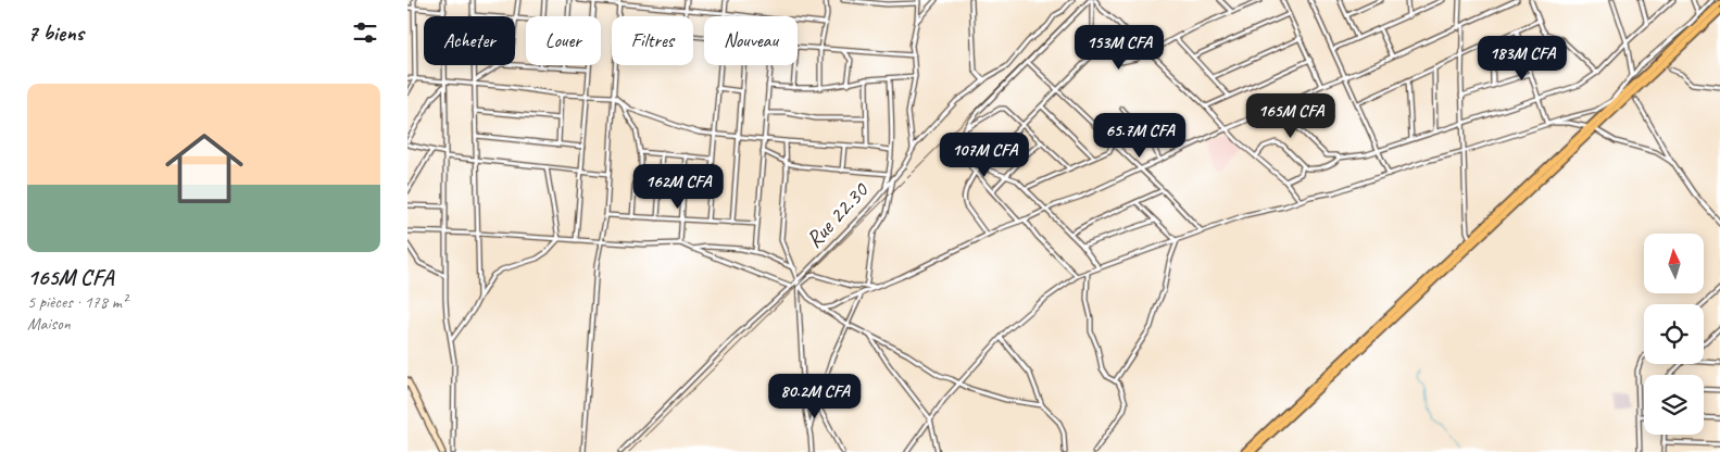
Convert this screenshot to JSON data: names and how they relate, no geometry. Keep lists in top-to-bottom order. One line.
{"streets":{"street":["Rue 22.30"]},"north":"top","page":{"heading":"7 biens","chip":["Acheter","Louer","Filtres","Nouveau"],"price":["153M CFA","183M CFA","165M CFA","65.7M CFA","107M CFA","162M CFA","80.2M CFA"],"list":[{"name":"165M CFA","note":"5 pièces · 178 m² · Maison"}]}}
